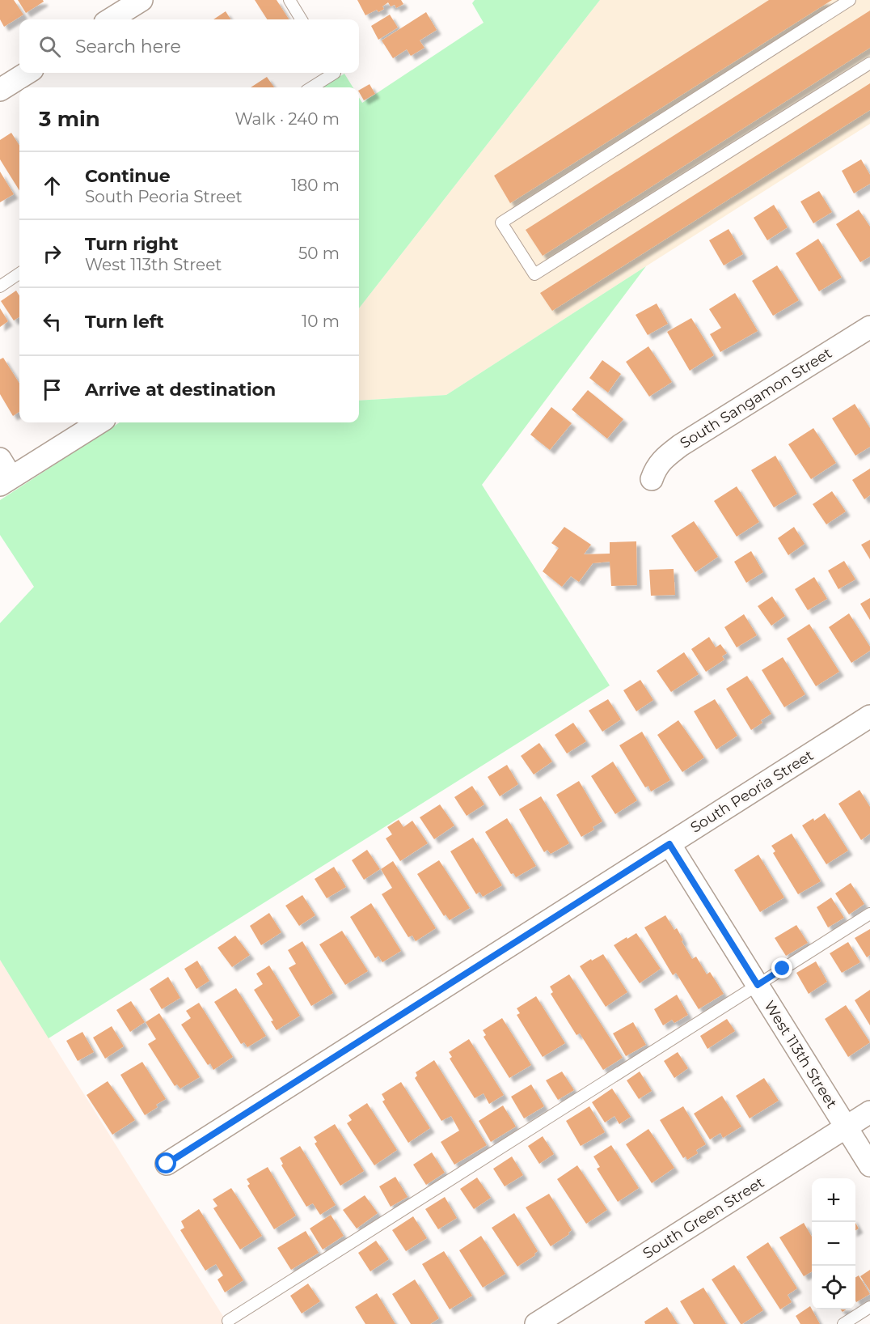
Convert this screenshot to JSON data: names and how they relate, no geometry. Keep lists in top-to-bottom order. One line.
{"streets":{"street":["South Sangamon Street","South Peoria Street","West 113th Street","South Green Street"]},"crossings":[["South Peoria Street","West 113th Street"],["West 113th Street","South Green Street"]],"page":{"search":"Search here","heading":["3 min","Walk · 240 m"],"list":[["Continue","South Peoria Street","180 m"],["Turn right","West 113th Street","50 m"],["Turn left","10 m"],"Arrive at destination"],"map_buttons":["+","−"]}}
